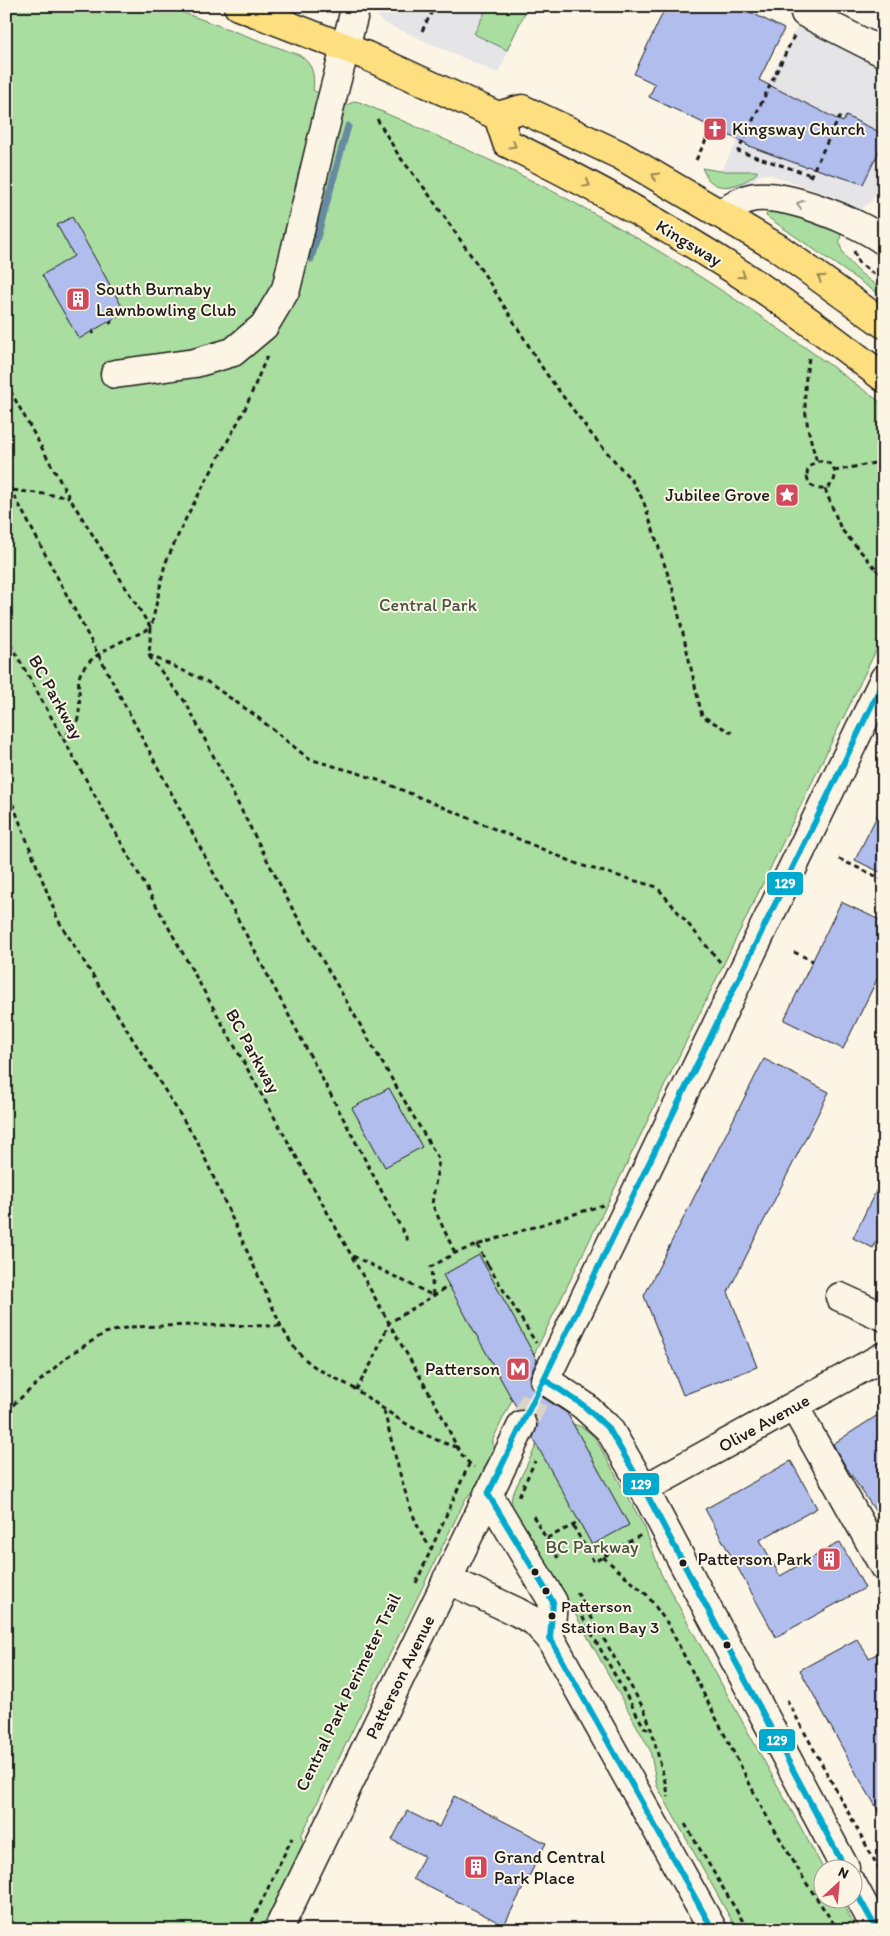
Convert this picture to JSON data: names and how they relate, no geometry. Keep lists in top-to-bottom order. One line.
{"streets":{"main road":["Kingsway"],"street":["Olive Avenue","Patterson Avenue"],"path":["BC Parkway","Central Park Perimeter Trail"]},"crossings":[["BC Parkway","Central Park Perimeter Trail"]],"parks":["Central Park","BC Parkway"],"places":{"church":["Kingsway Church"],"building":["South Burnaby Lawnbowling Club","Patterson Park","Grand Central Park Place"],"place":["Jubilee Grove"],"metro station":["Patterson"],"other":["Patterson Station Bay 3"]},"lines":["transit line 129"],"north":"top right"}
